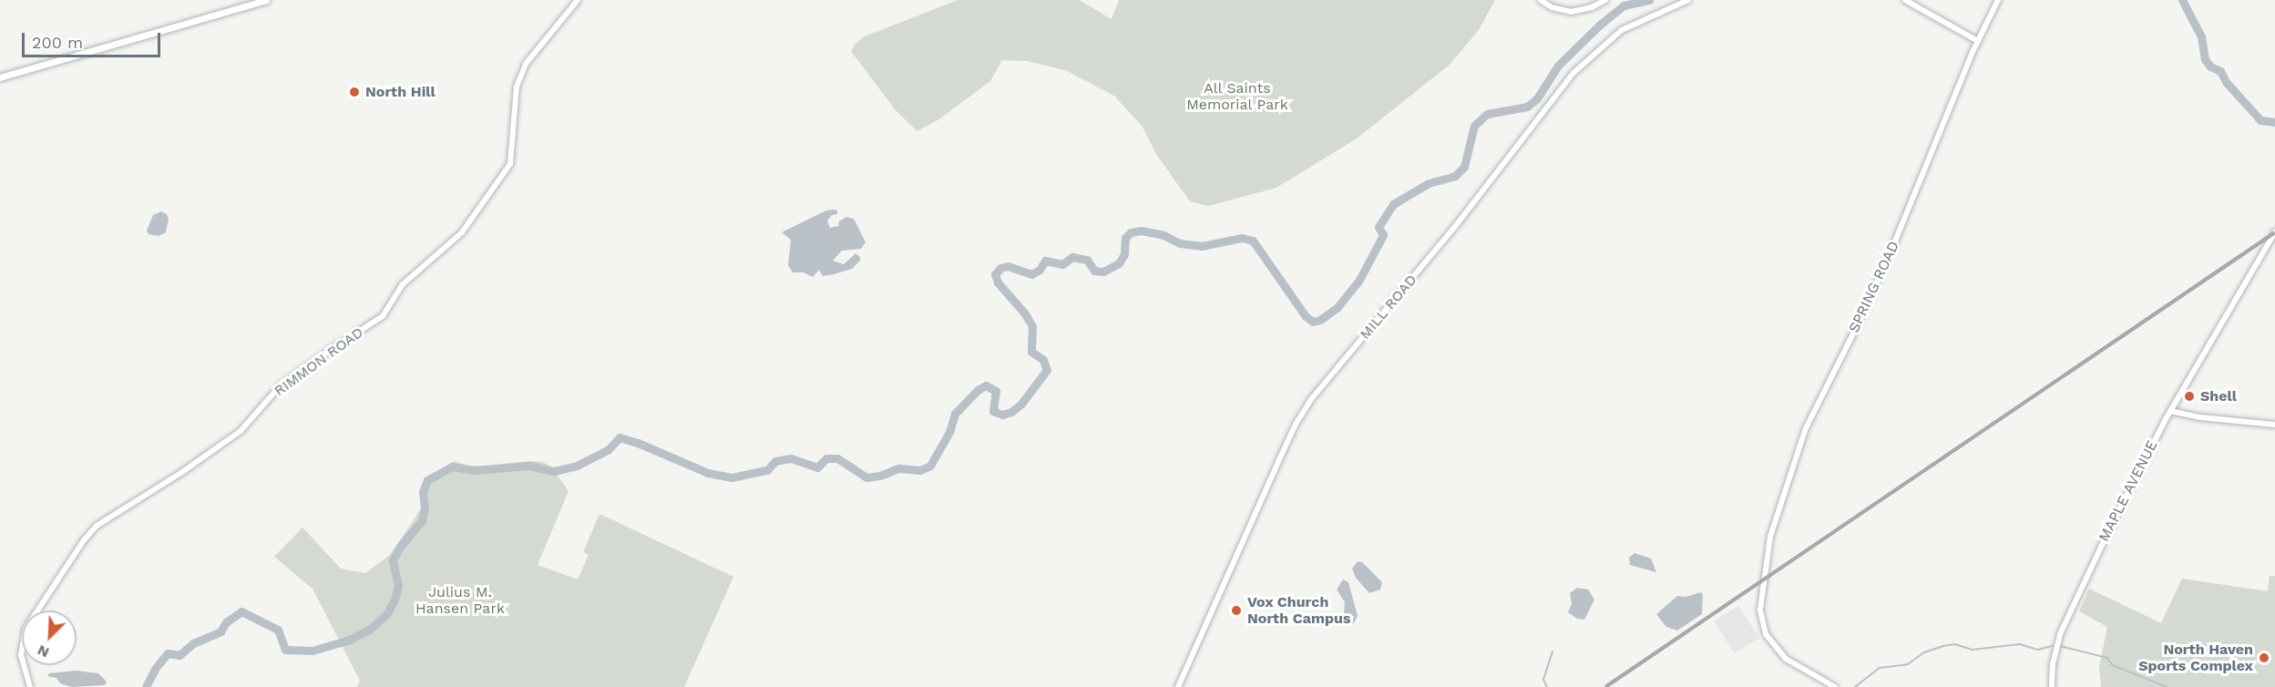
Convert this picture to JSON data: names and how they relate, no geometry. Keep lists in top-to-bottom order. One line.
{"streets":{"street":["SPRING ROAD","MILL ROAD","RIMMON ROAD","MAPLE AVENUE"]},"parks":["All Saints Memorial Park","Julius M. Hansen Park"],"places":["North Hill","Shell","Vox Church North Campus","North Haven Sports Complex"],"scale_bar":"200 m","north":"bottom left"}
